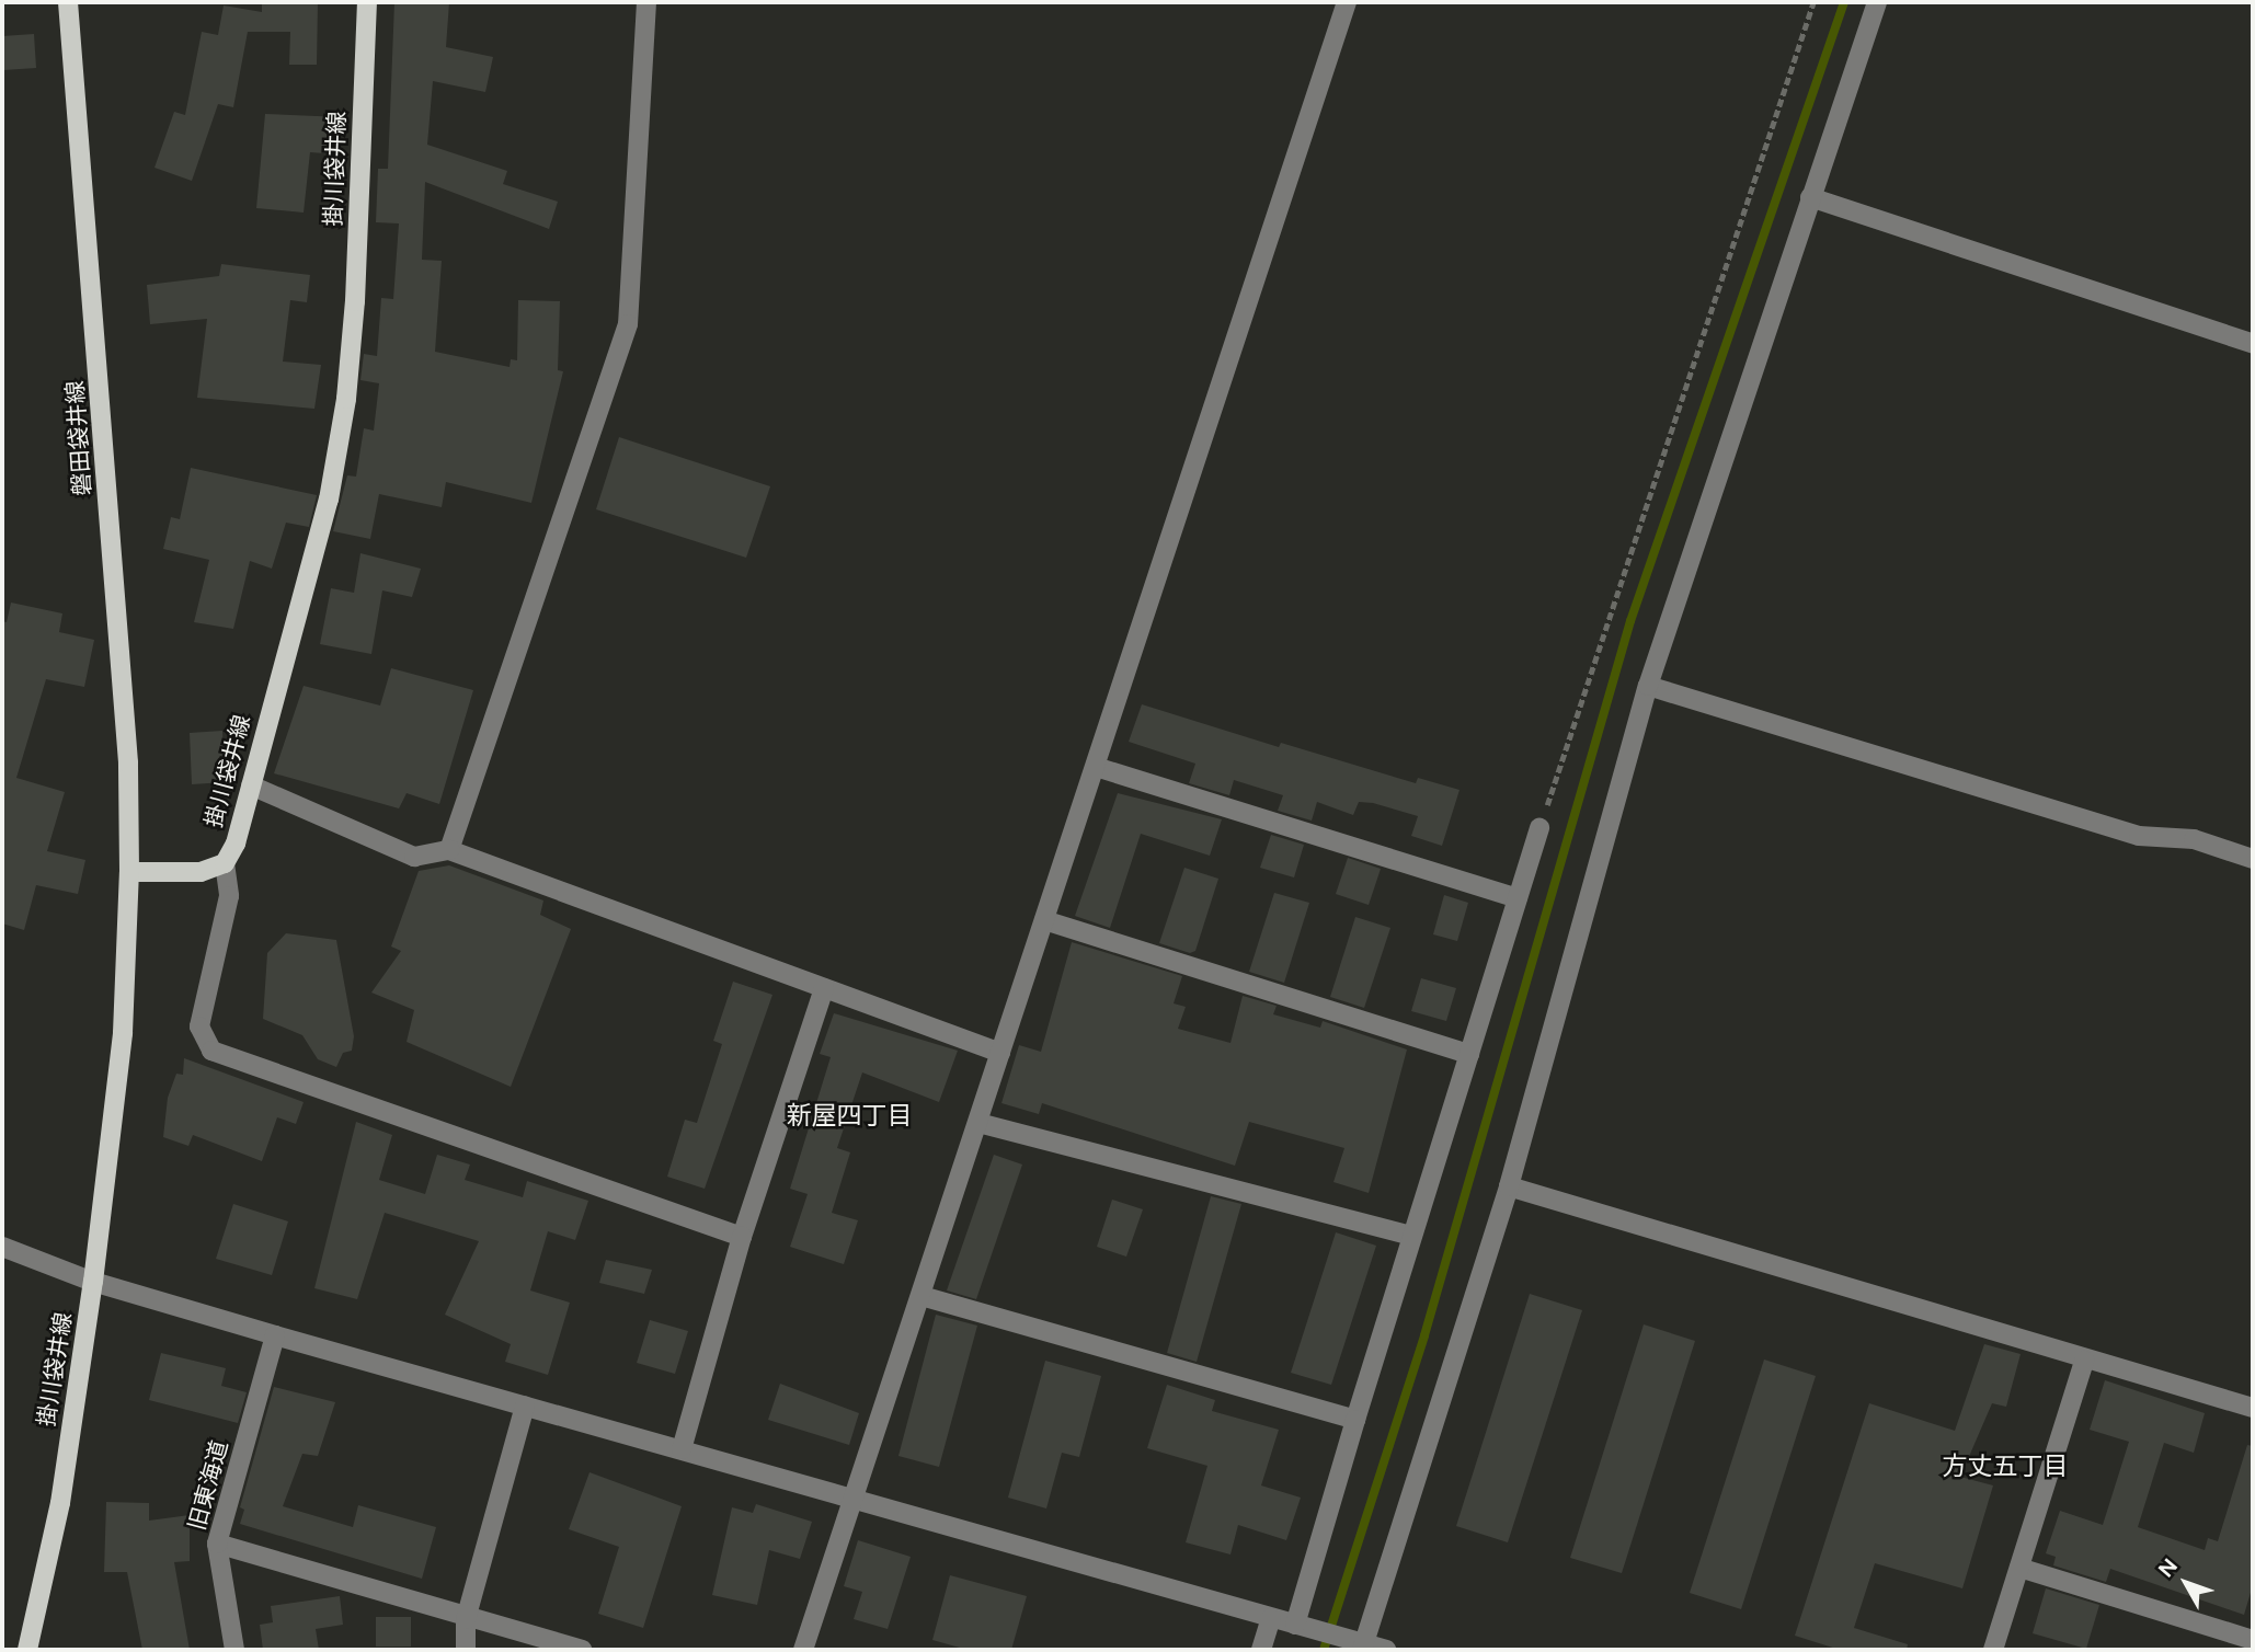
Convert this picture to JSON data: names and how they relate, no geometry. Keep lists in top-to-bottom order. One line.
{"streets":{"main road":["掛川袋井線","磐田袋井線"],"street":["旧東海道"]},"crossings":[["掛川袋井線","磐田袋井線"]],"districts":["新屋四丁目","方丈五丁目"],"north":"top left"}
